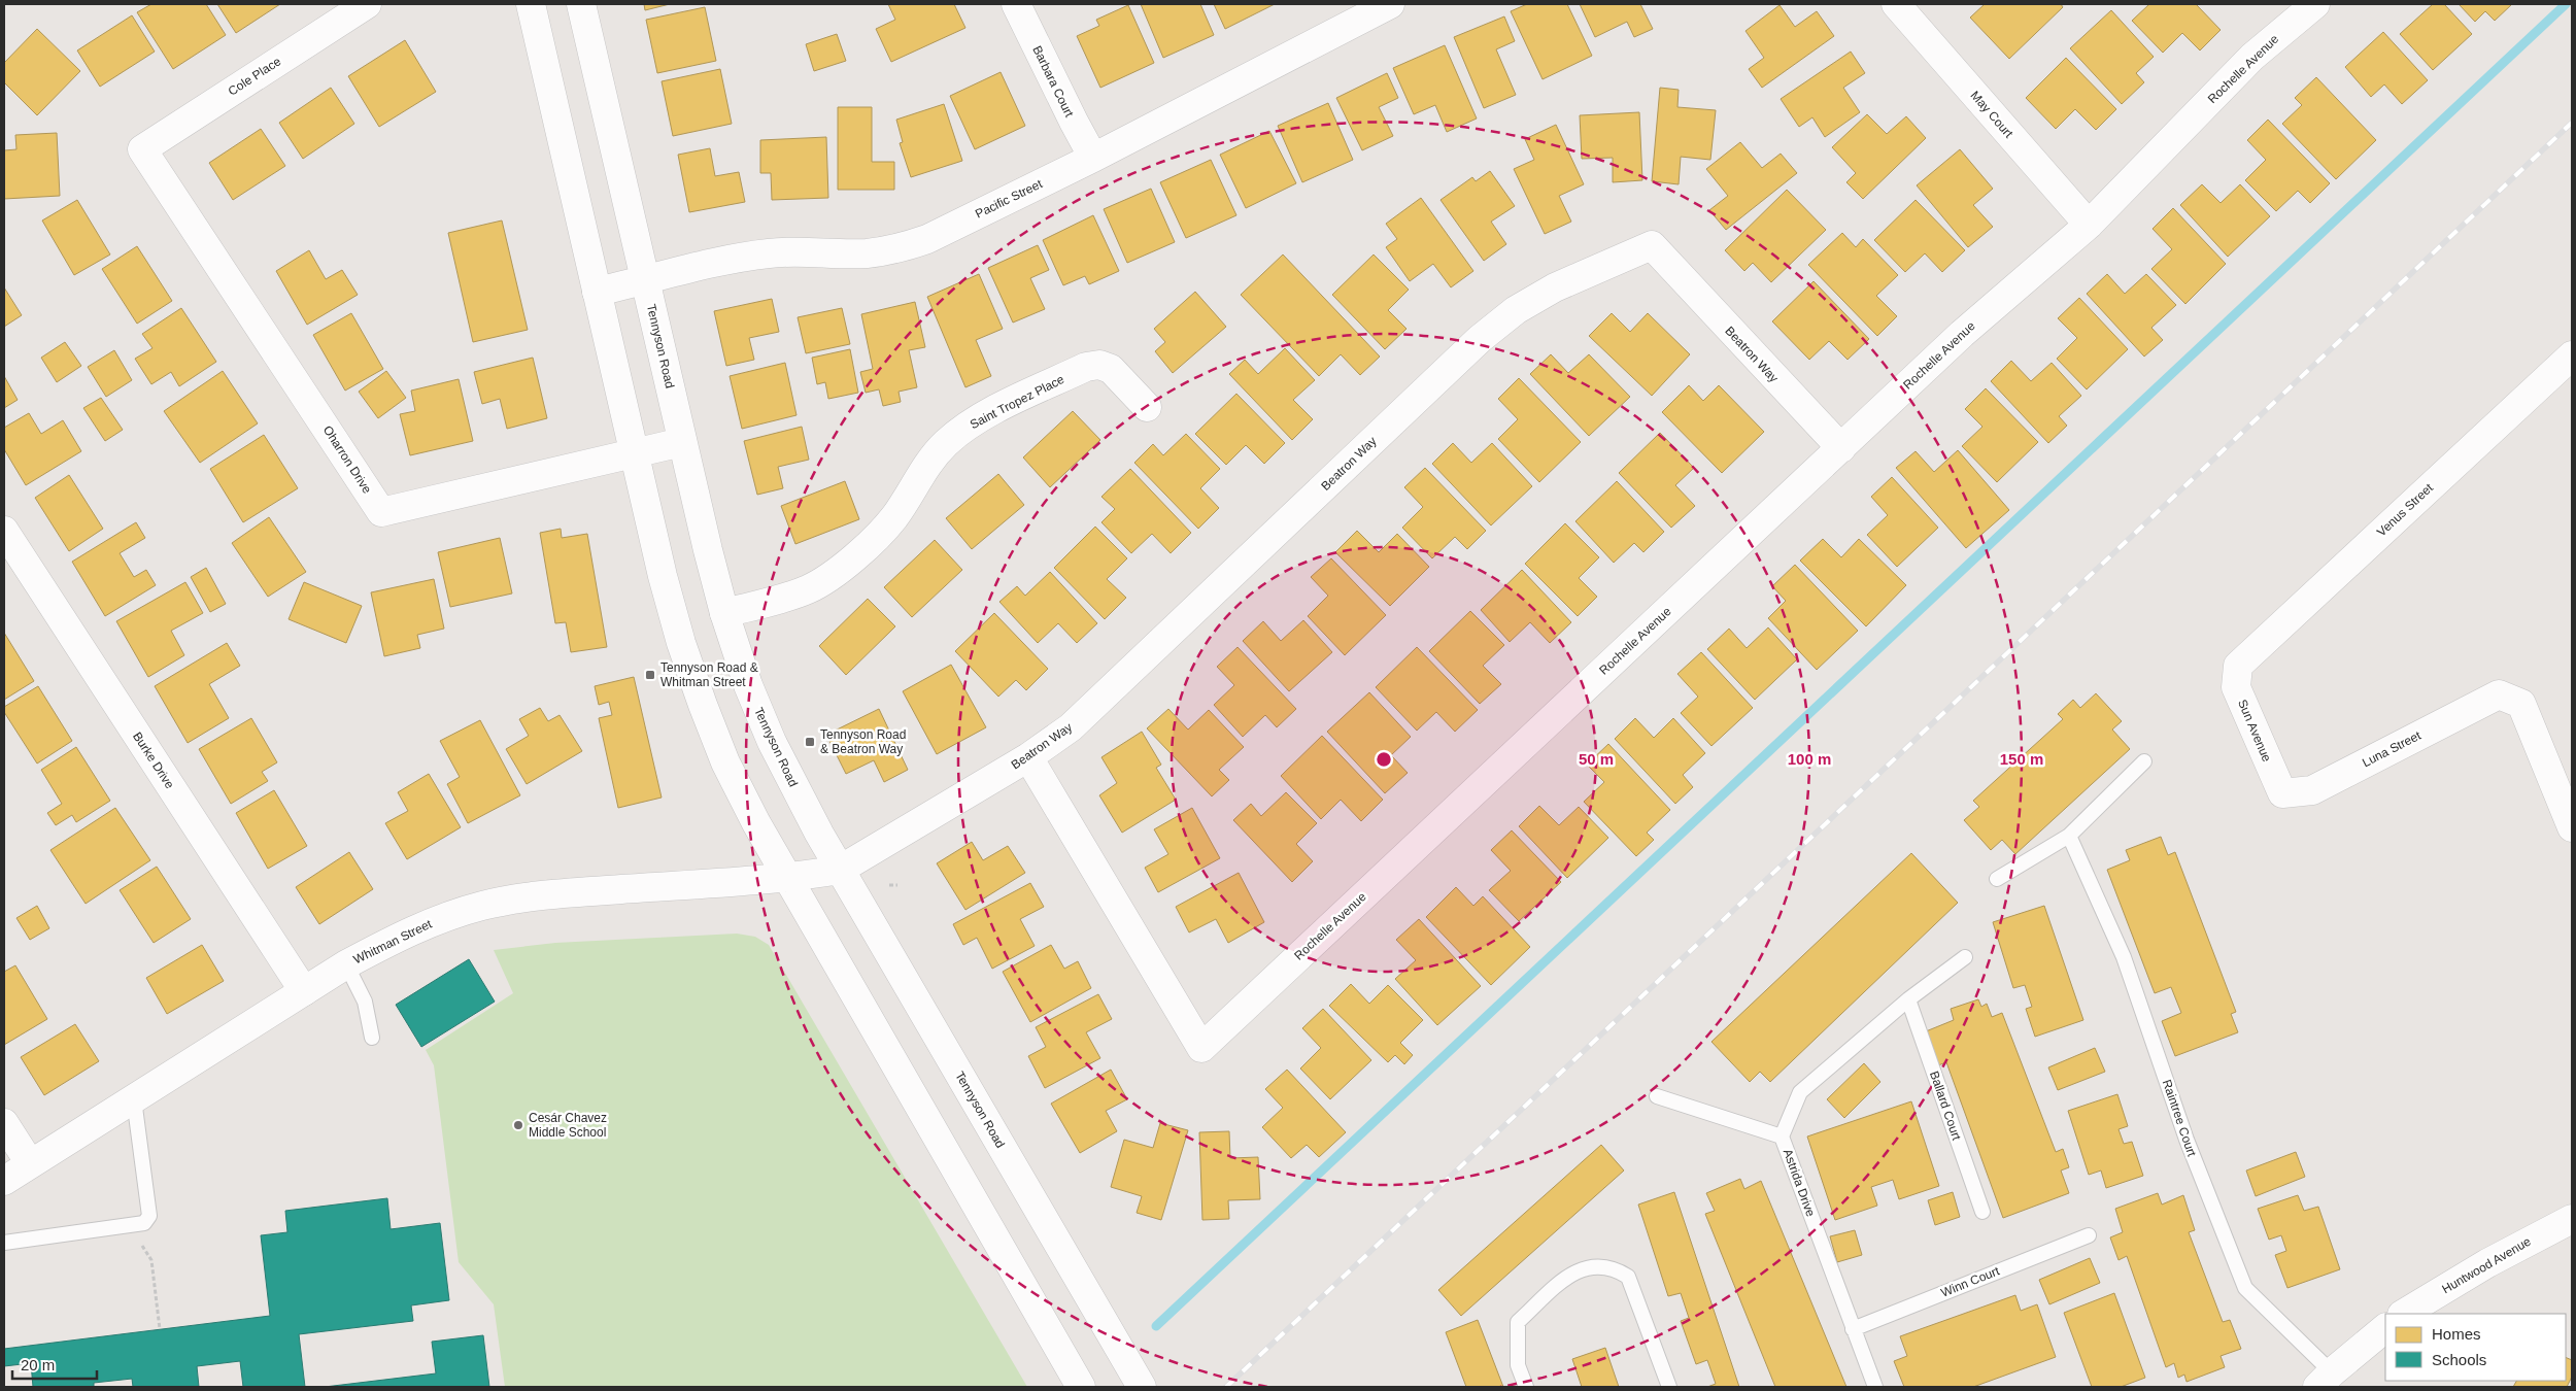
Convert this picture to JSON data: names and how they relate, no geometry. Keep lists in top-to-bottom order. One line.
{"streets":{"street":["Rochelle Avenue","Cole Place","Barbara Court","May Court","Pacific Street","Tennyson Road","Beatron Way","Saint Tropez Place","Oharron Drive","Venus Street","Sun Avenue","Luna Street","Burke Drive","Whitman Street","Huntwood Avenue"],"lane":["Ballard Court","Raintree Court","Astrida Drive","Winn Court"]},"crossings":[["Rochelle Avenue","May Court"],["Rochelle Avenue","Beatron Way"],["Cole Place","Oharron Drive"],["Barbara Court","Pacific Street"],["Pacific Street","Tennyson Road"],["Tennyson Road","Beatron Way"],["Tennyson Road","Saint Tropez Place"],["Tennyson Road","Oharron Drive"],["Tennyson Road","Whitman Street"],["Beatron Way","Whitman Street"],["Venus Street","Sun Avenue"],["Sun Avenue","Luna Street"],["Burke Drive","Whitman Street"],["Ballard Court","Astrida Drive"],["Astrida Drive","Winn Court"]],"places":{"transit":["Tennyson Road & Whitman Street","Tennyson Road & Beatron Way"],"other":["Cesár Chavez Middle School"]},"legend":["Homes","Schools"],"scale_bar":"20 m","rings":["50 m","100 m","150 m"]}
